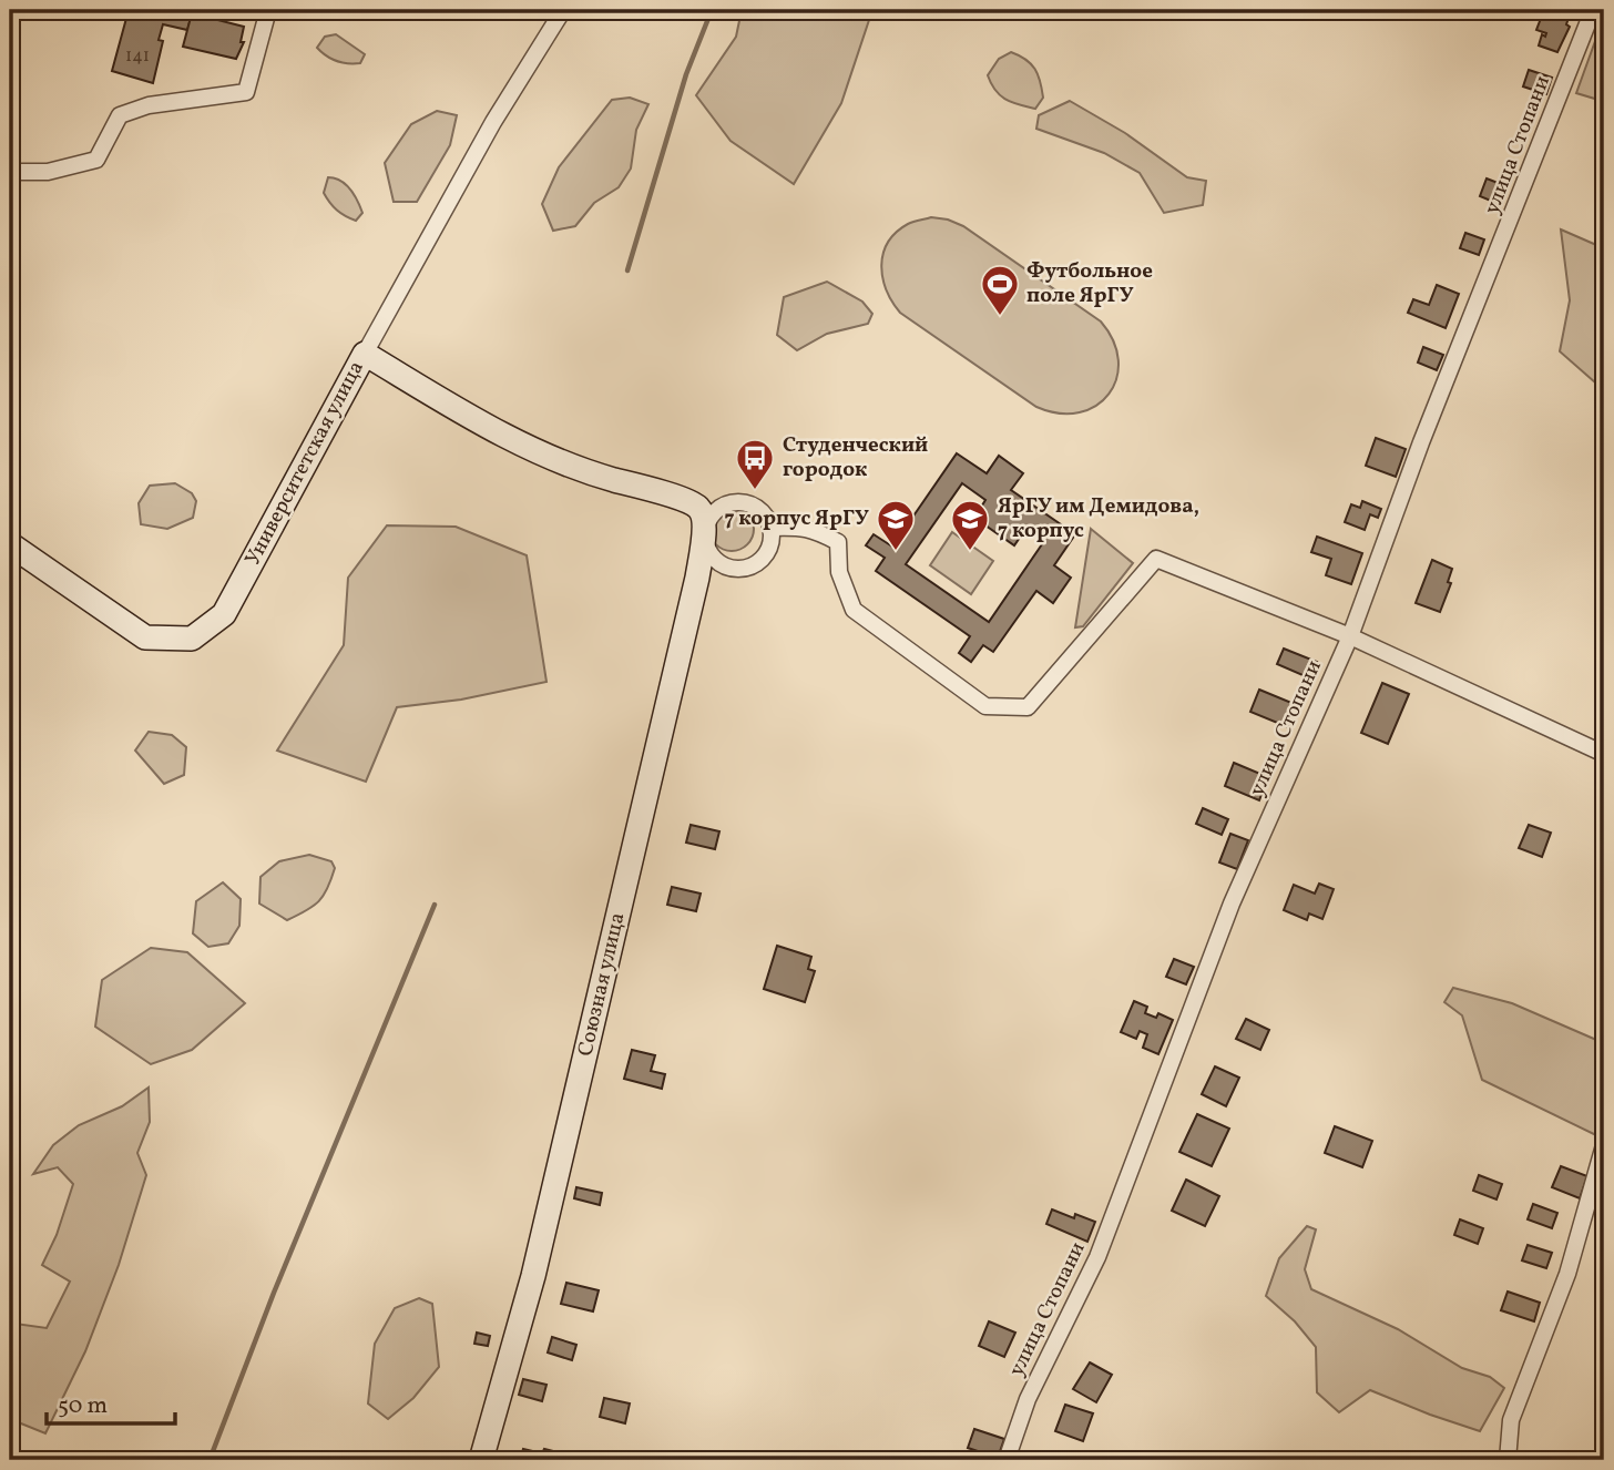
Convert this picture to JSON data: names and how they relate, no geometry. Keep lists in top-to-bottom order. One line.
{"streets":{"street":["улица Стопани","Университетская улица","Союзная улица"]},"crossings":[["Университетская улица","Союзная улица"]],"places":{"sports":["Футбольное поле ЯрГУ"],"bus stop":["Студенческий городок"],"school or university":["7 корпус ЯрГУ","ЯрГУ им Демидова, 7 корпус"]},"house_numbers":["141"],"scale_bar":"50 m"}
